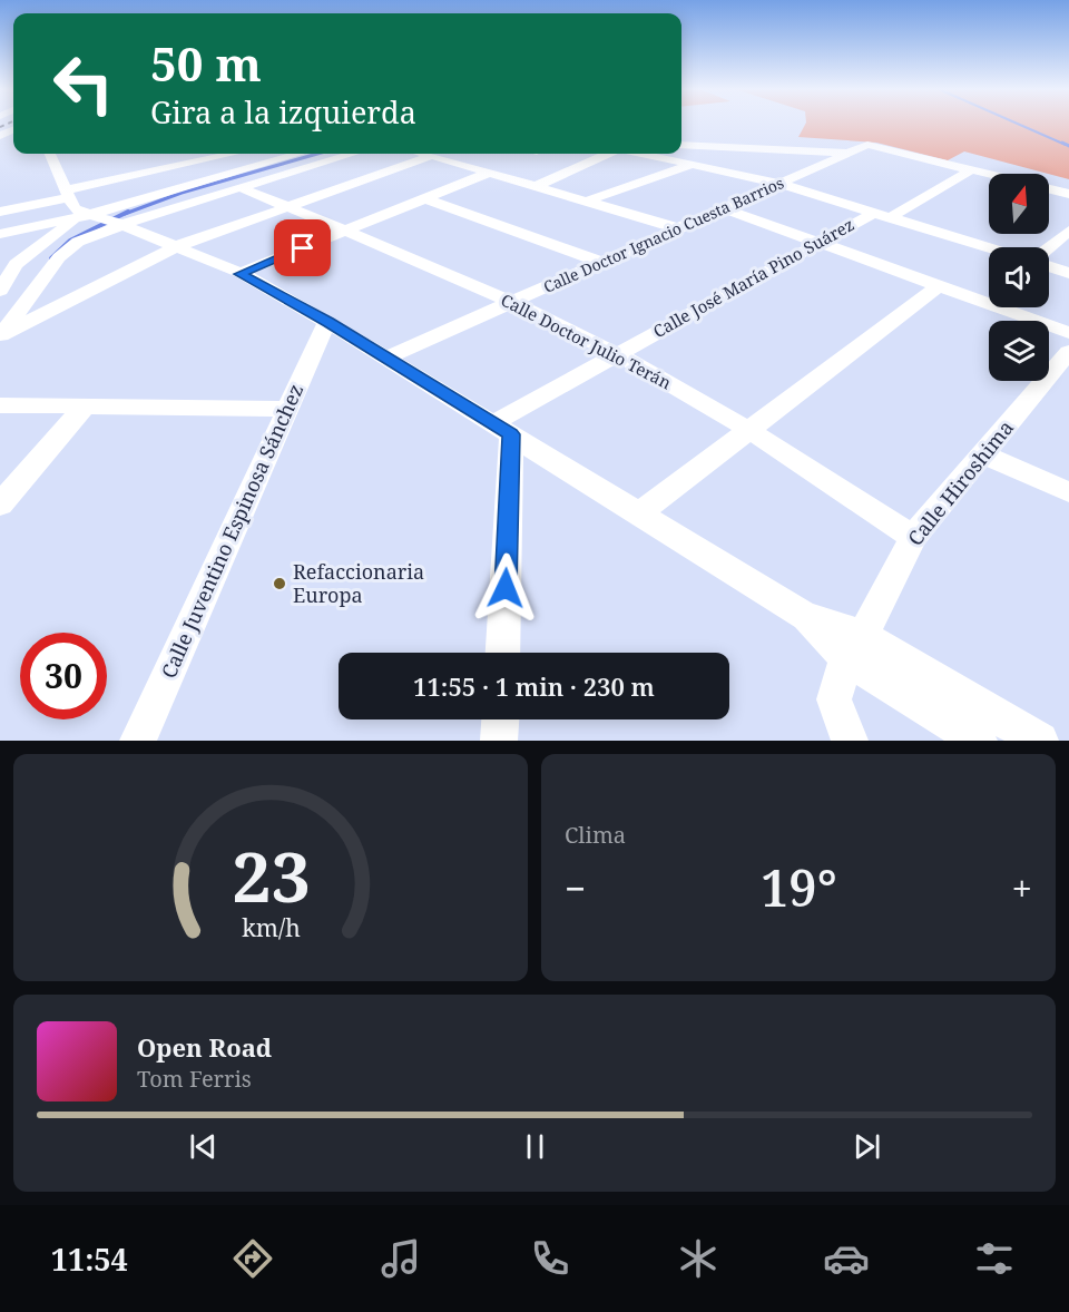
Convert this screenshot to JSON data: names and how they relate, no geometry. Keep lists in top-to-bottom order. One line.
{"streets":{"street":["Calle Doctor Ignacio Cuesta Barrios","Calle José María Pino Suárez","Calle Doctor Julio Terán","Calle Hiroshima","Calle Juventino Espinosa Sánchez"]},"crossings":[["Calle Doctor Ignacio Cuesta Barrios","Calle José María Pino Suárez"],["Calle Doctor Ignacio Cuesta Barrios","Calle Doctor Julio Terán"],["Calle José María Pino Suárez","Calle Doctor Julio Terán"],["Calle Doctor Julio Terán","Calle Hiroshima"]],"places":["Refaccionaria Europa"],"north":"top","page":{"turn":["50 m","Gira a la izquierda"],"limit":"30","trip":"11:55 · 1 min · 230 m","tile":"Clima","heat":["−","19°","+"],"song":["Open Road","Tom Ferris"],"tabs":"11:54","gauge":["23","km/h"]}}
